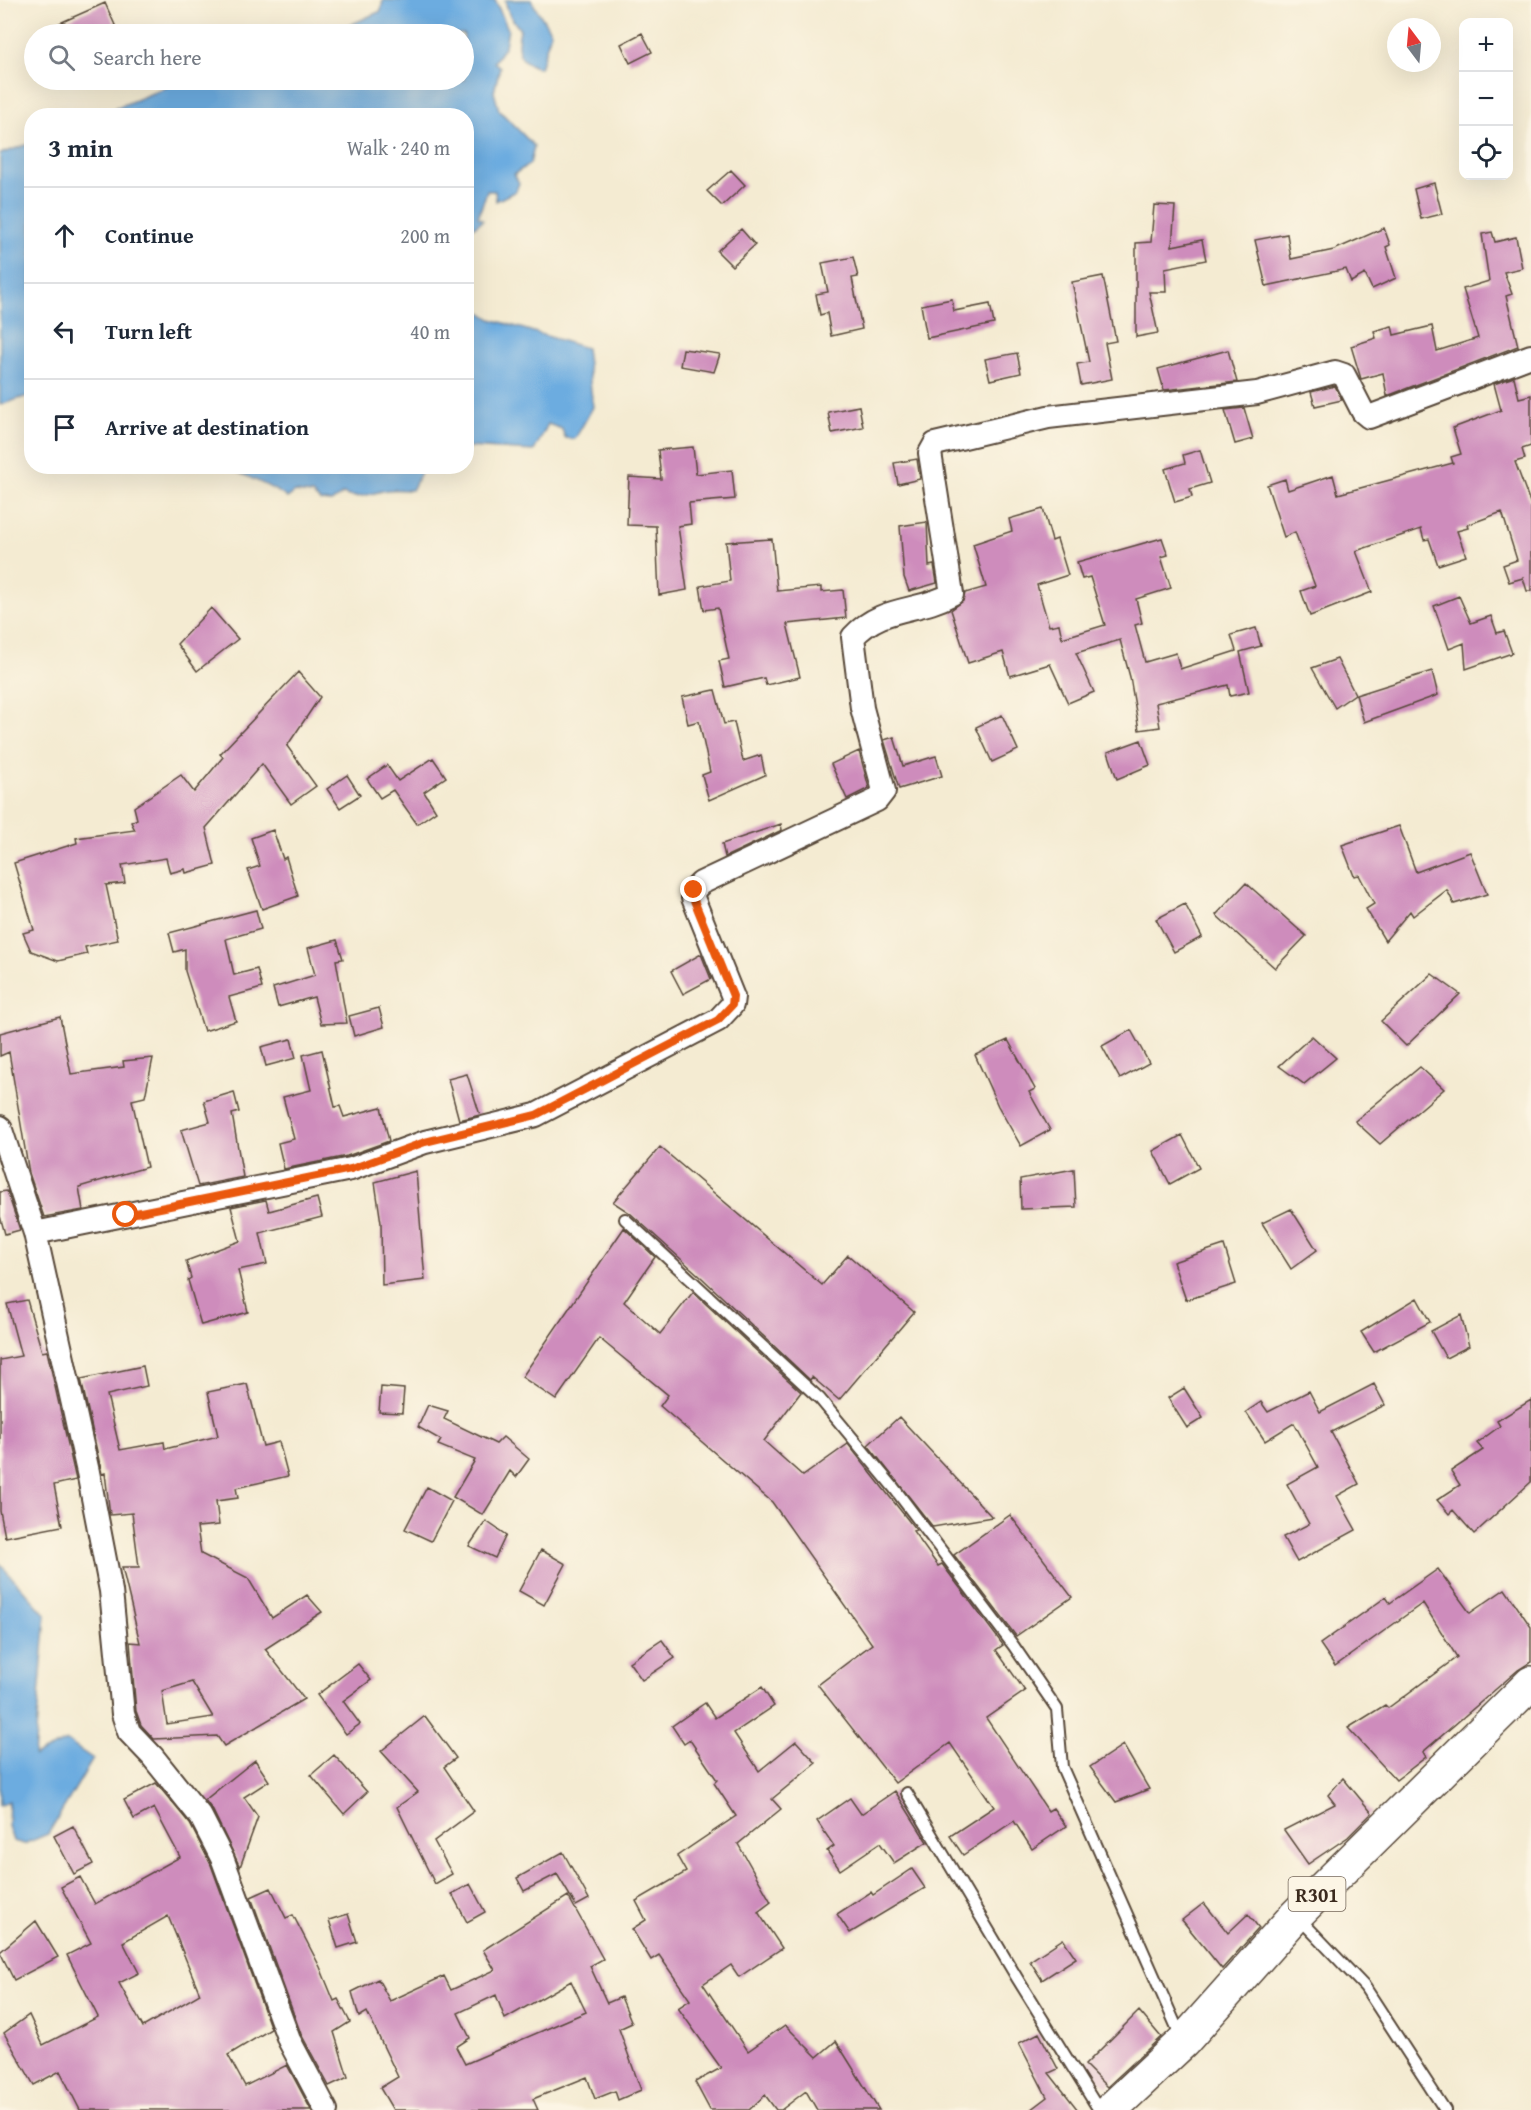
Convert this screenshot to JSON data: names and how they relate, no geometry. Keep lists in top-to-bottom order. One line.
{"streets":{"main road":["R301"]},"north":"top","page":{"map_buttons":["+","−"],"search":"Search here","heading":["3 min","Walk · 240 m"],"list":[["Continue","200 m"],["Turn left","40 m"],"Arrive at destination"]}}
